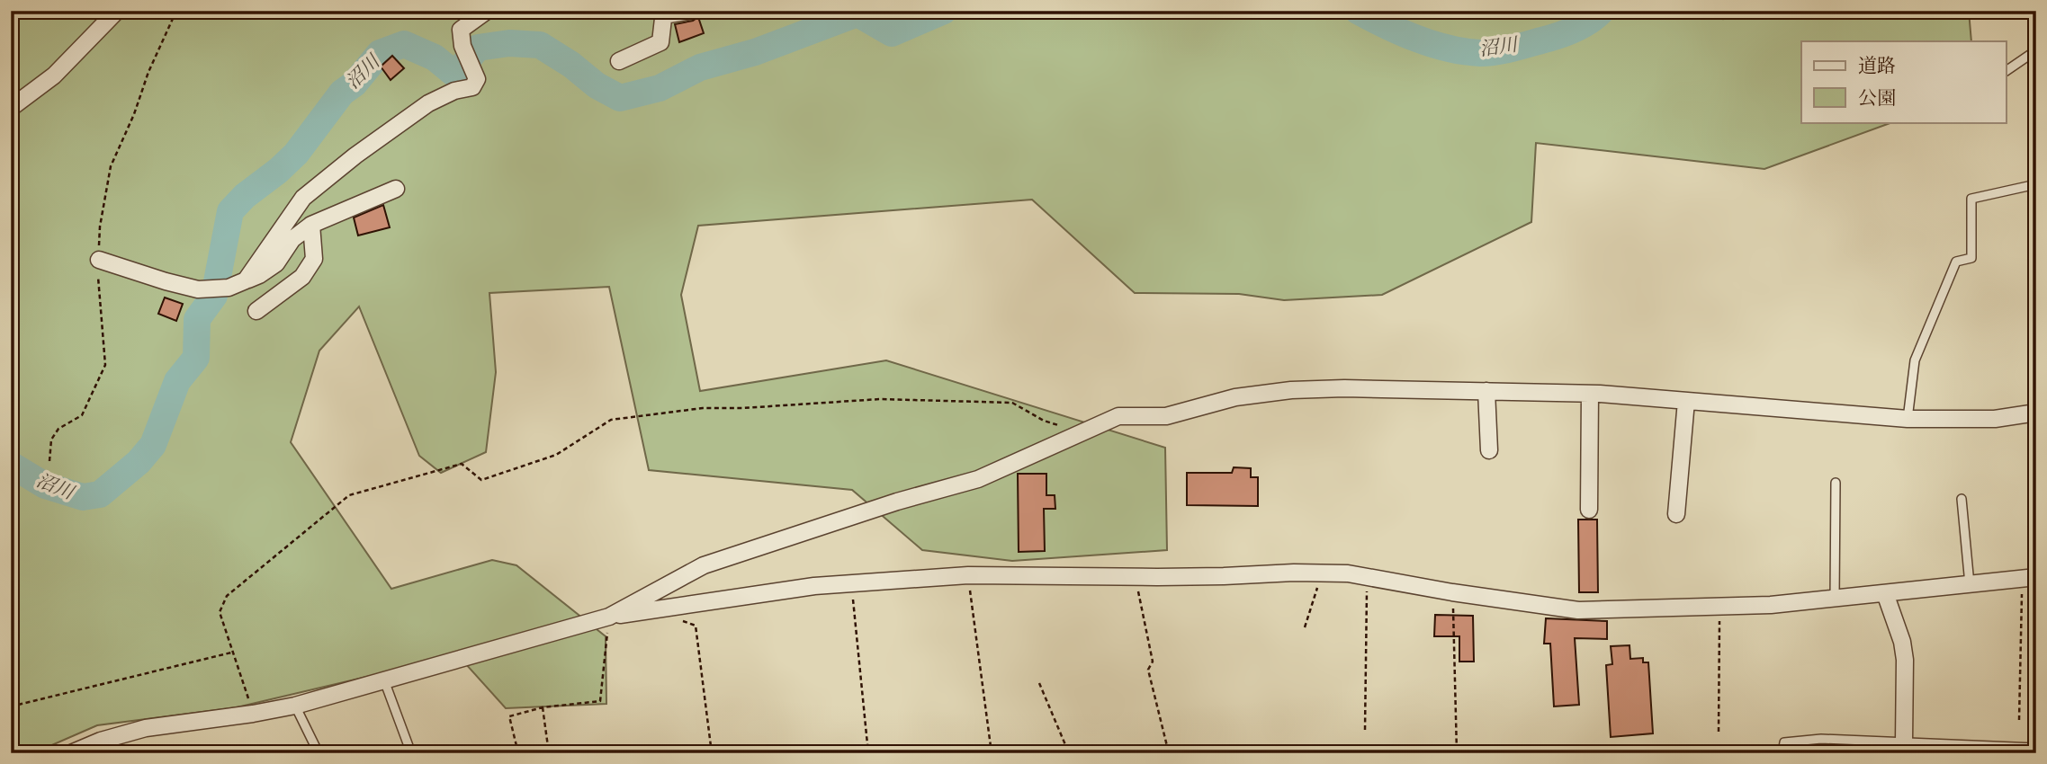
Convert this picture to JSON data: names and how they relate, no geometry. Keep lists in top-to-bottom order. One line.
{"water":["沼川"],"legend":["道路","公園"]}
